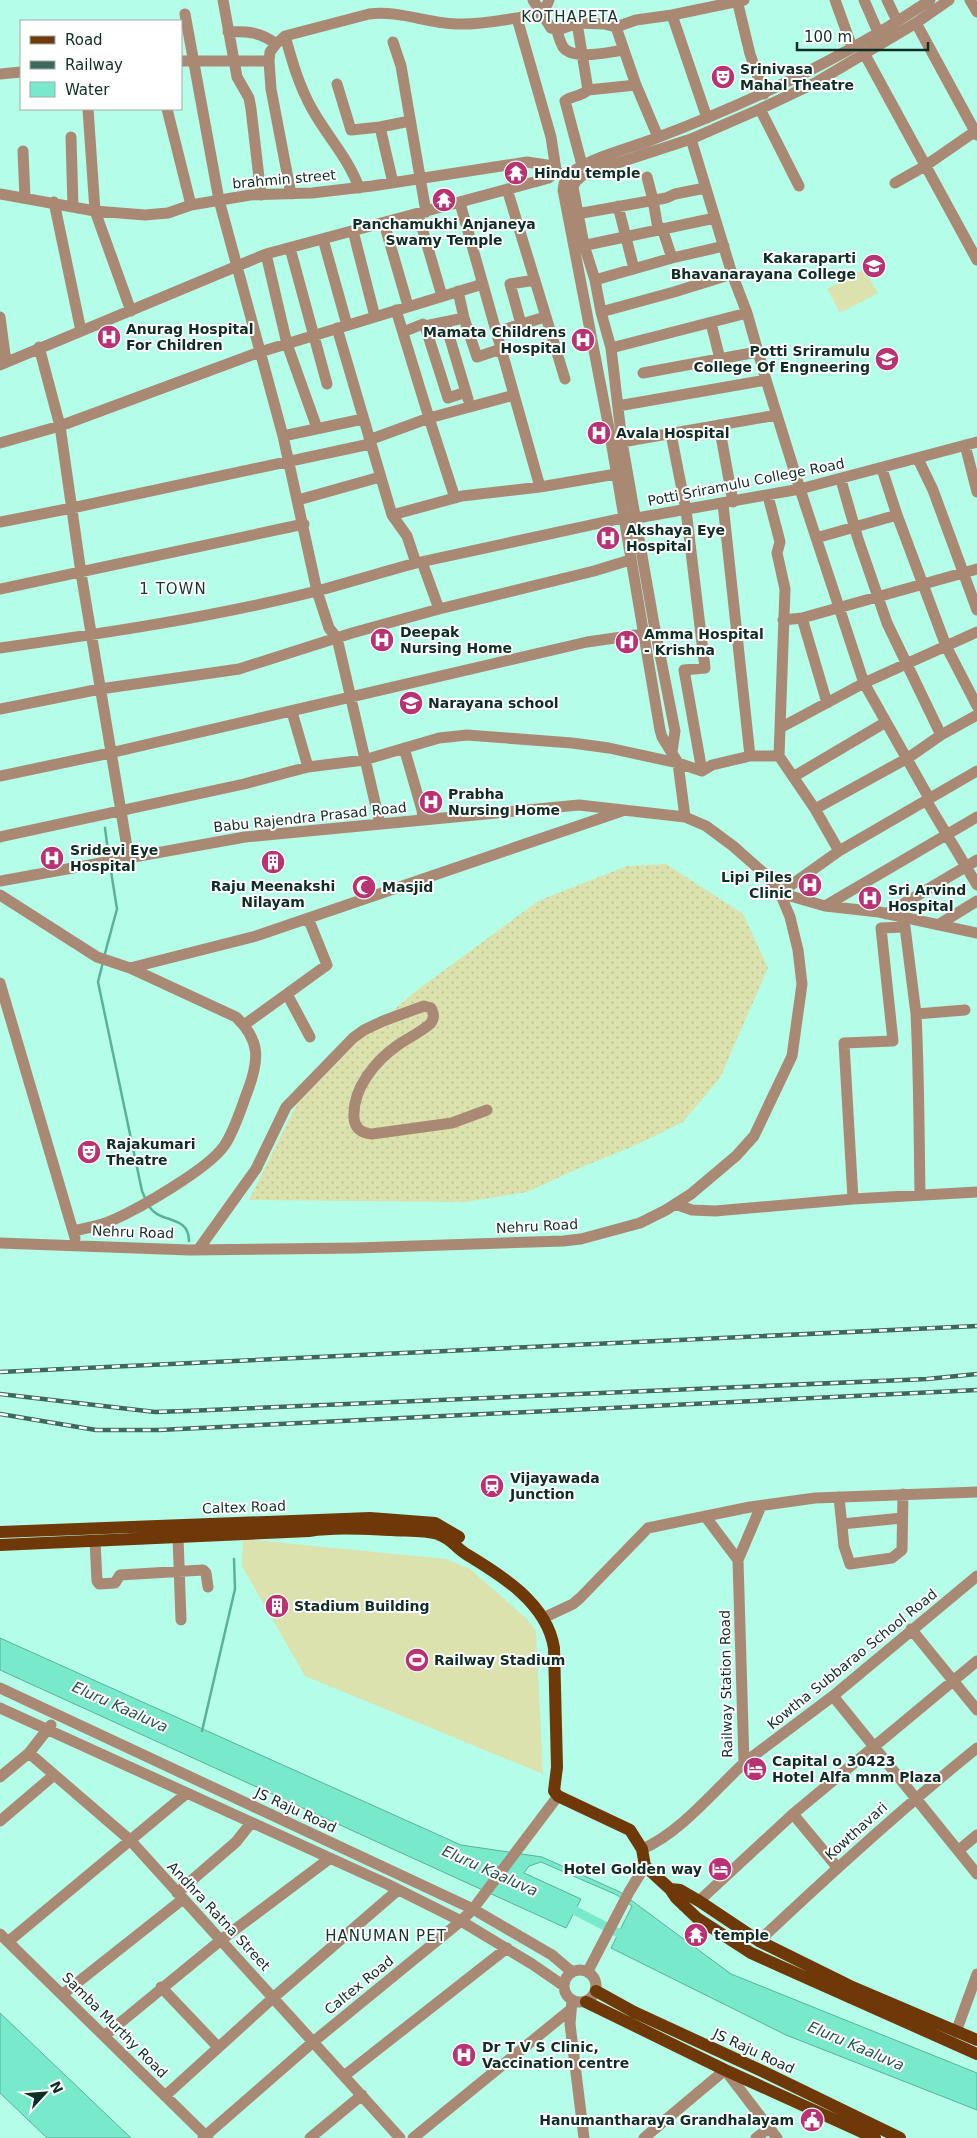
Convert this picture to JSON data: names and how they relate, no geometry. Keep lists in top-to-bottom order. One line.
{"streets":{"main road":["Caltex Road","JS Raju Road"],"street":["brahmin street","Potti Sriramulu College Road","Babu Rajendra Prasad Road","Nehru Road","Kowtha Subbarao School Road","Railway Station Road","Kowthavari","Andhra Ratna Street","Samba Murthy Road"]},"crossings":[["Babu Rajendra Prasad Road","Nehru Road"],["Caltex Road","JS Raju Road"],["Caltex Road","Andhra Ratna Street"],["Caltex Road","Samba Murthy Road"],["Kowtha Subbarao School Road","Railway Station Road"]],"districts":["KOTHAPETA","1 TOWN","HANUMAN PET"],"water":["Eluru Kaaluva"],"places":{"theatre":["Srinivasa Mahal Theatre","Rajakumari Theatre"],"temple":["Hindu temple","Panchamukhi Anjaneya Swamy Temple","temple"],"school or university":["Kakaraparti Bhavanarayana College","Potti Sriramulu College Of Engneering","Narayana school"],"hospital":["Anurag Hospital For Children","Mamata Childrens Hospital","Avala Hospital","Akshaya Eye Hospital","Deepak Nursing Home","Amma Hospital - Krishna","Prabha Nursing Home","Sridevi Eye Hospital","Lipi Piles Clinic","Sri Arvind Hospital","Dr T V S Clinic, Vaccination centre"],"building":["Raju Meenakshi Nilayam","Stadium Building"],"mosque":["Masjid"],"station":["Vijayawada Junction"],"sports":["Railway Stadium"],"hotel":["Capital o 30423 Hotel Alfa mnm Plaza","Hotel Golden way"],"public building":["Hanumantharaya Grandhalayam"]},"legend":["Road","Railway","Water"],"scale_bar":"100 m","north":"top right"}
